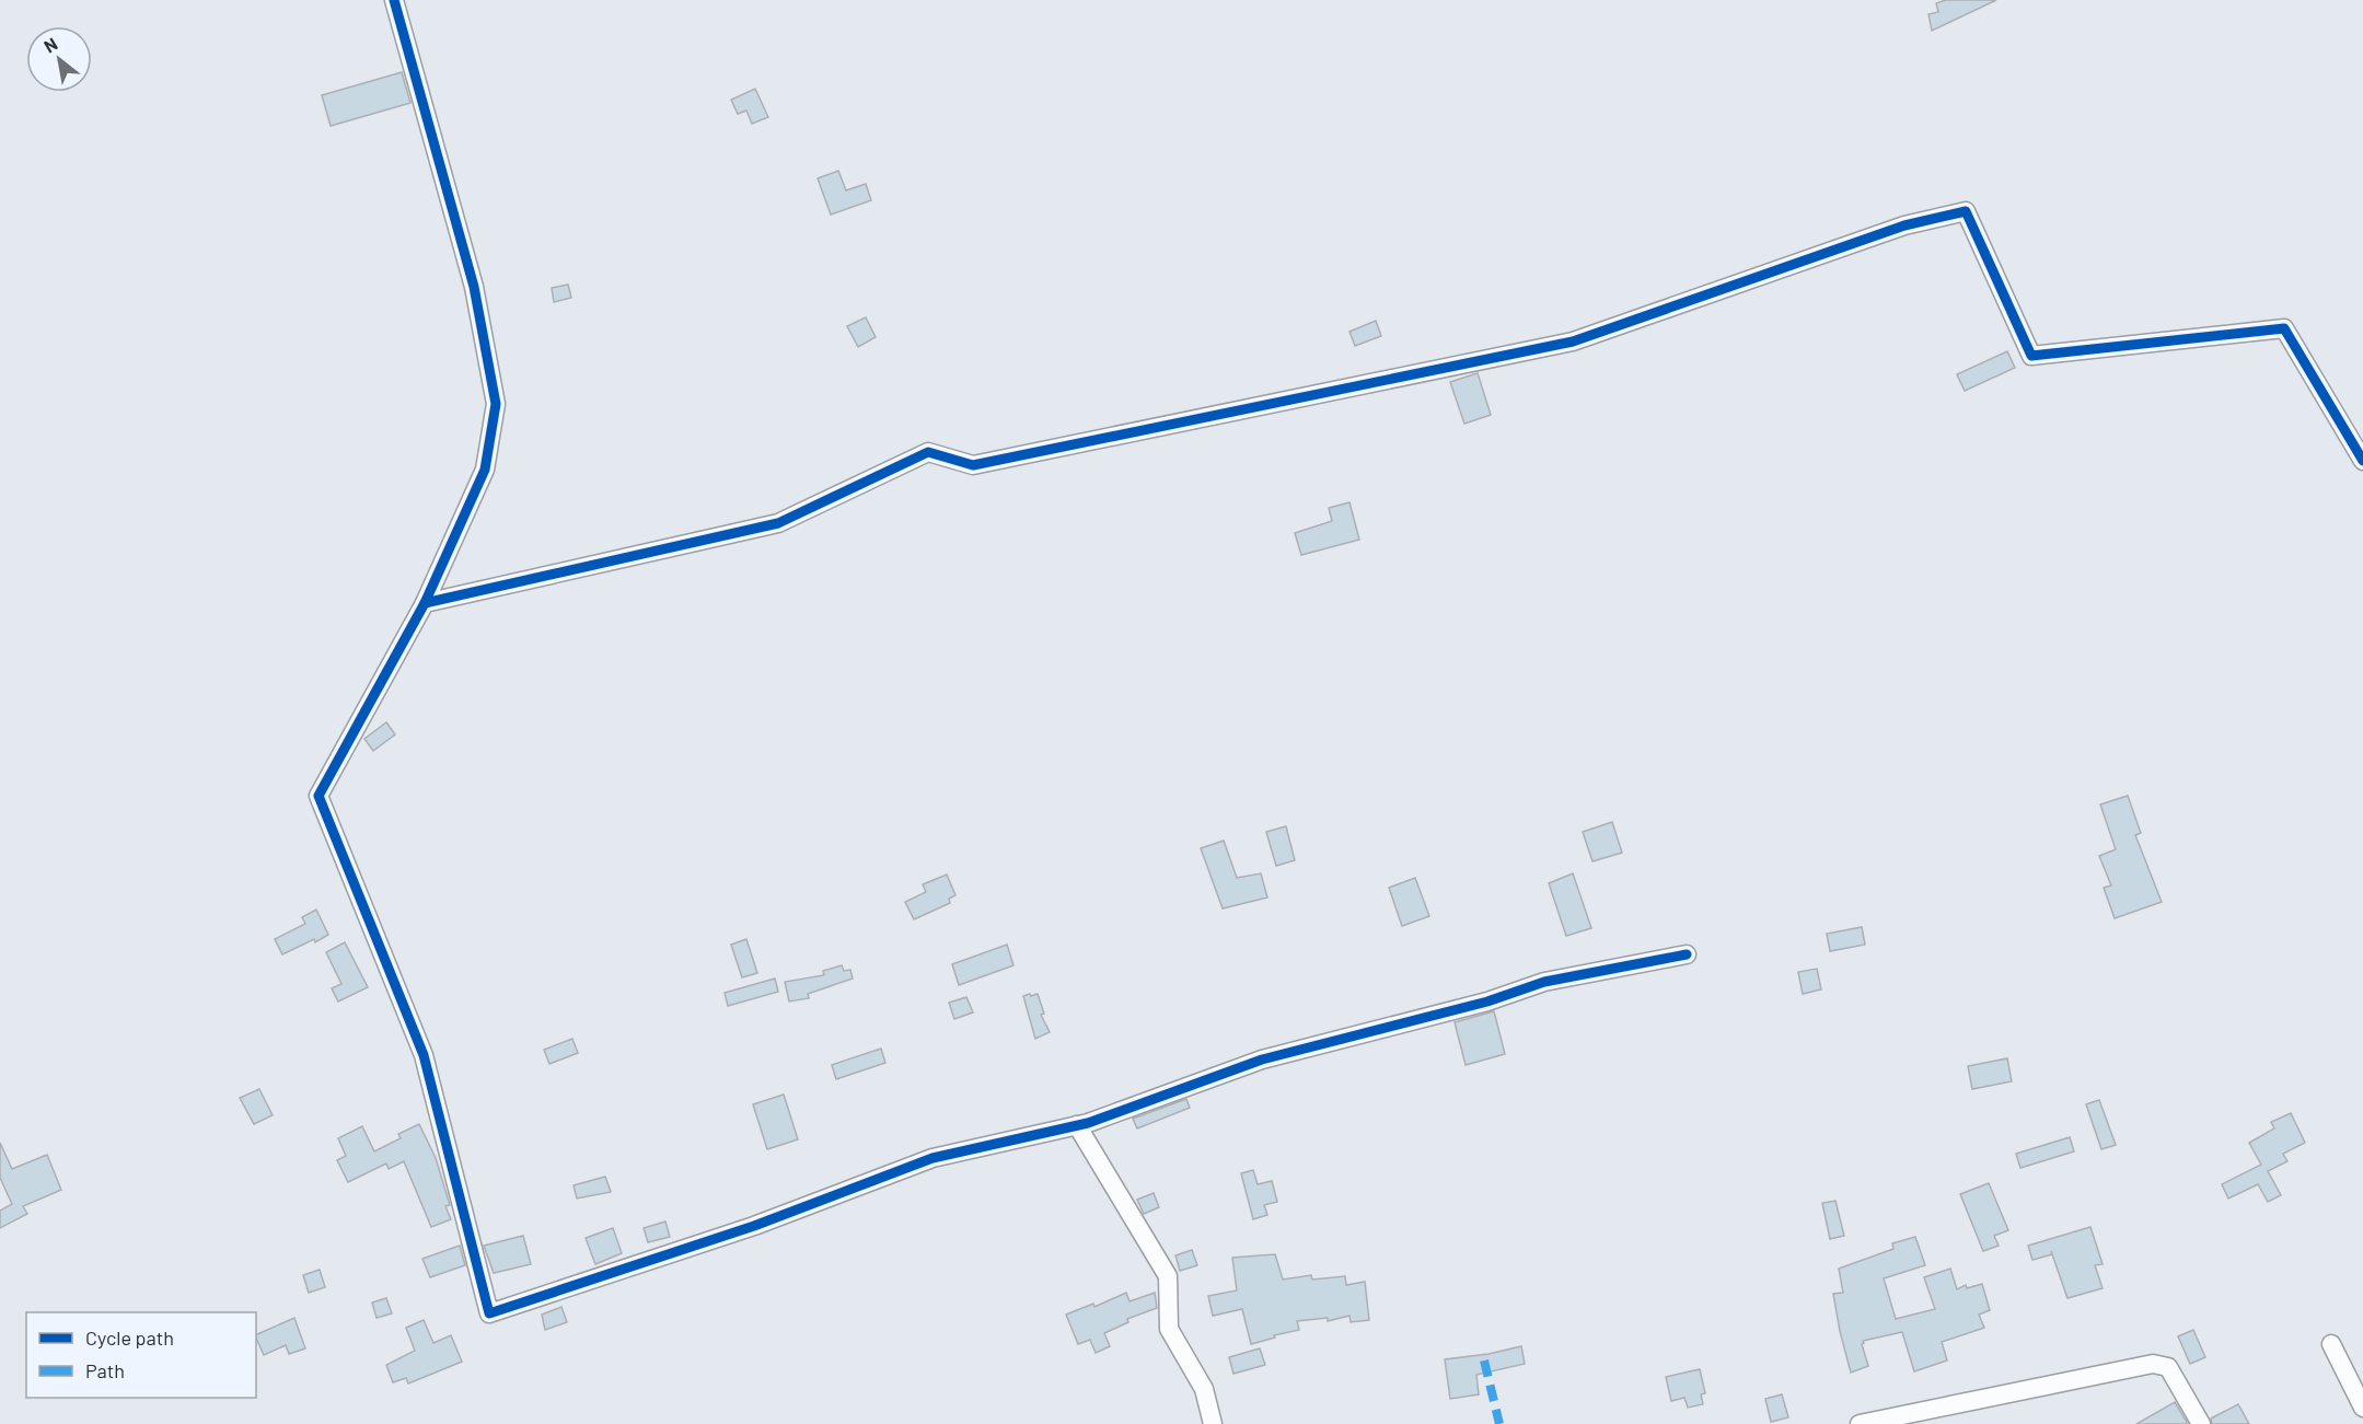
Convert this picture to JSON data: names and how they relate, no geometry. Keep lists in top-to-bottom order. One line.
{"legend":["Cycle path","Path"],"north":"top left"}
